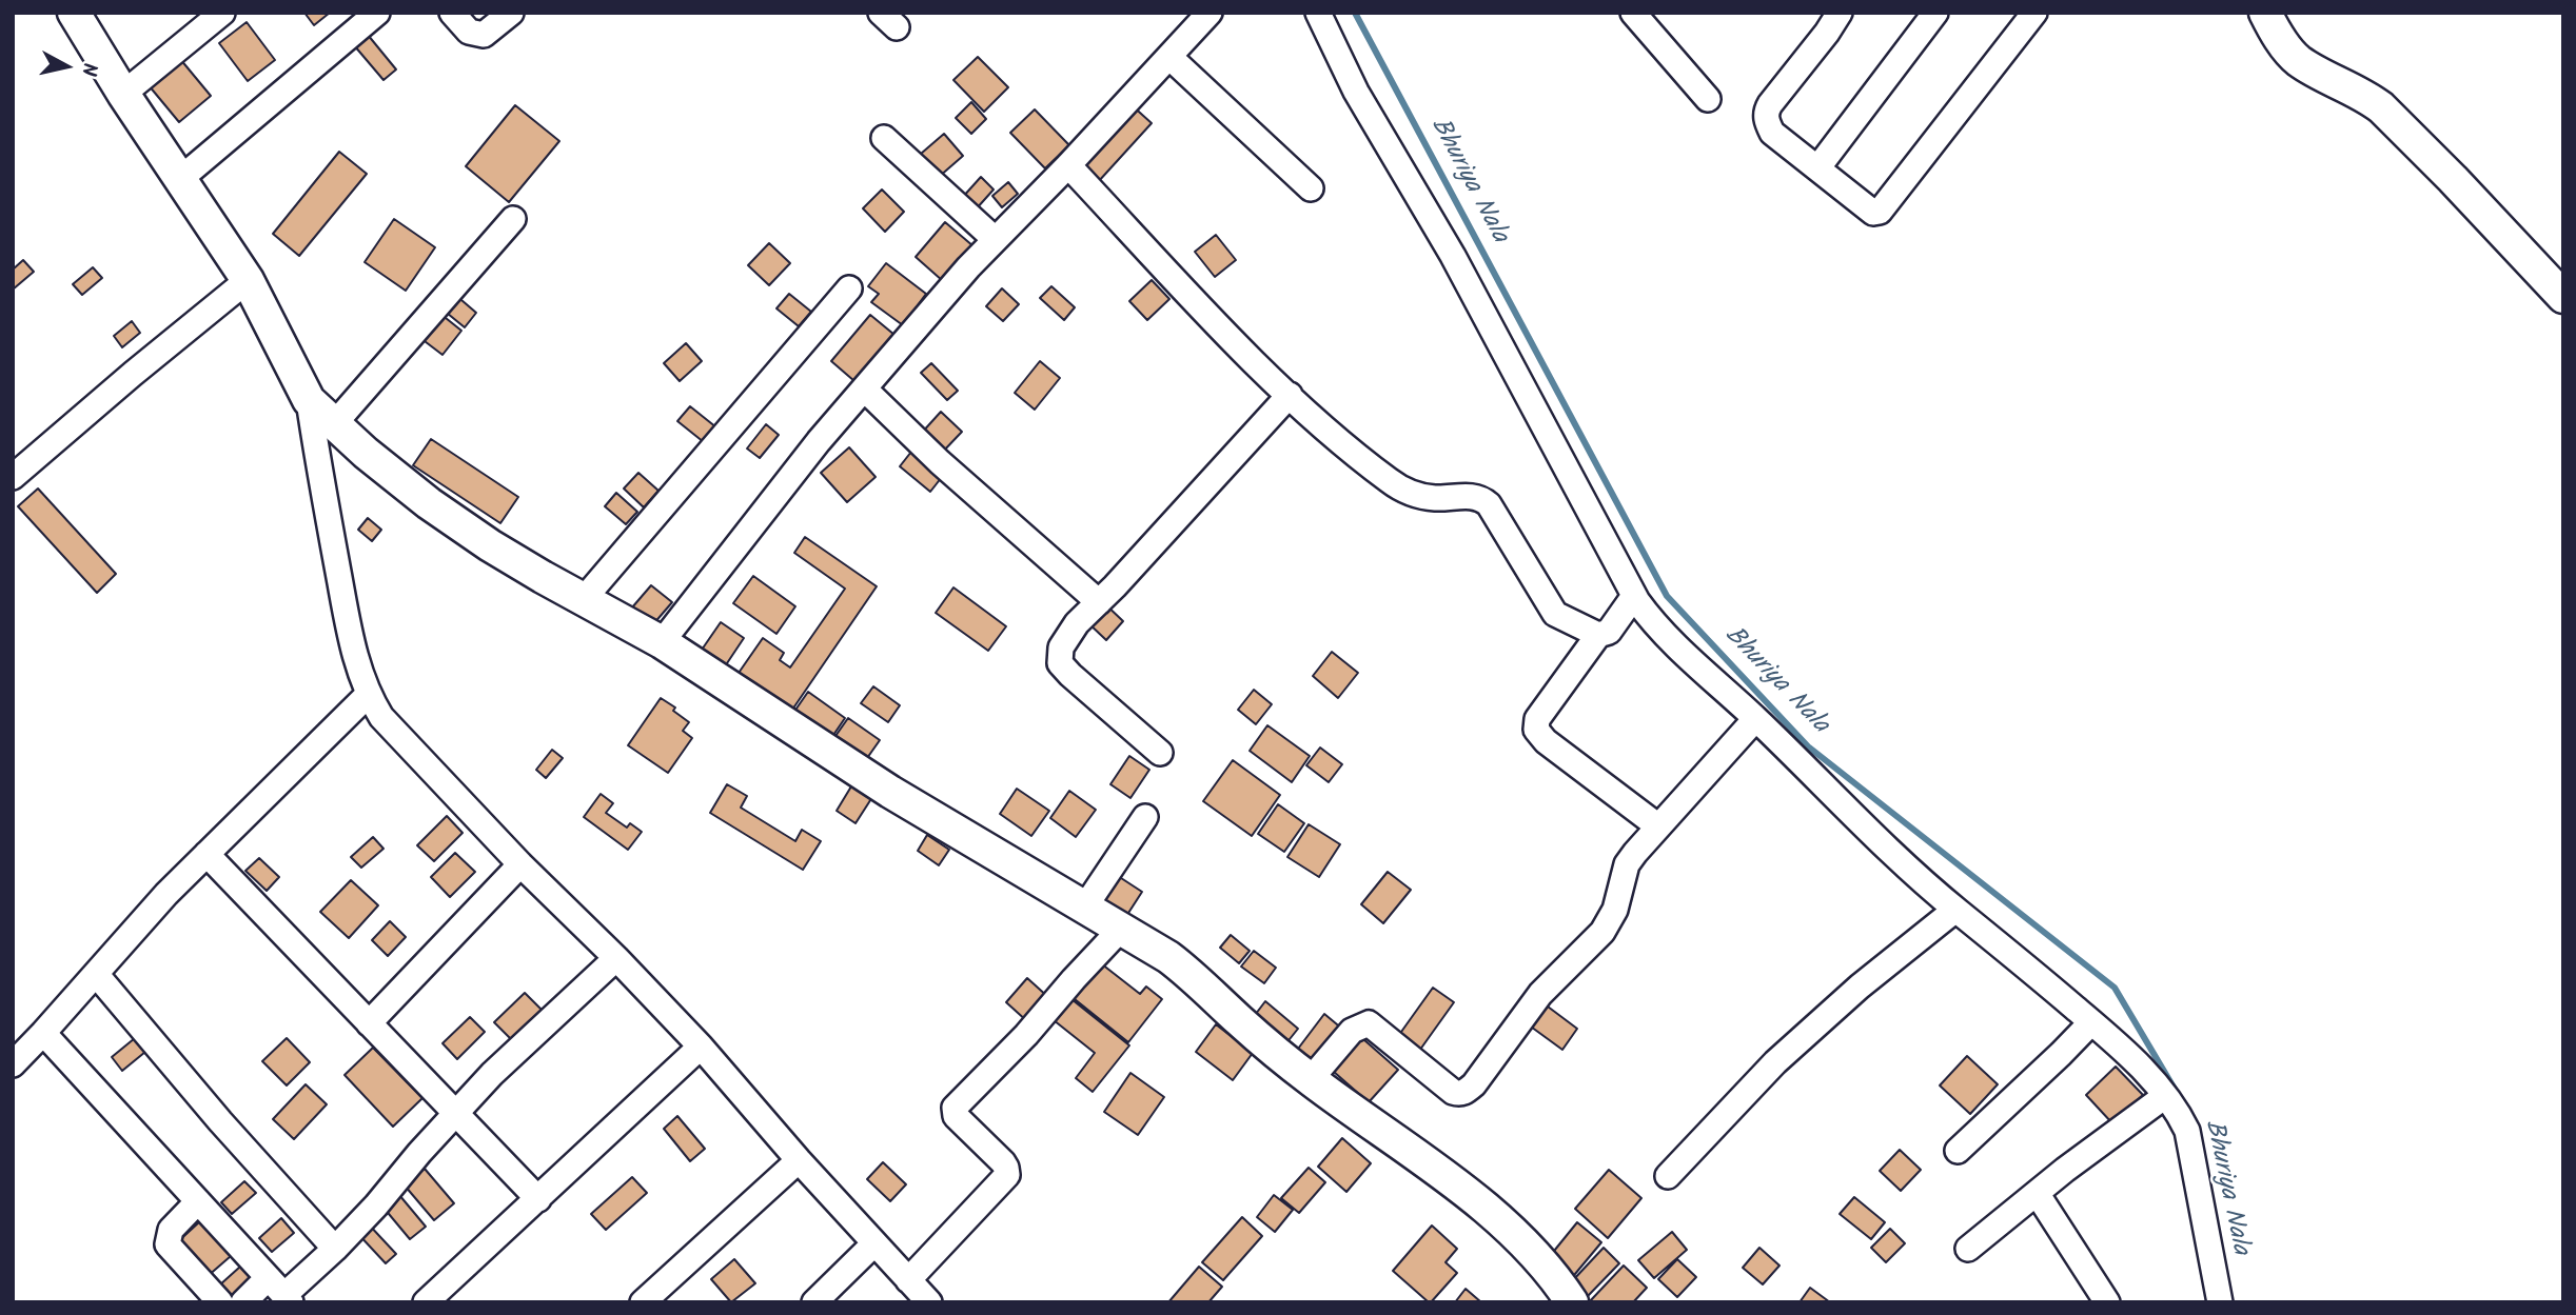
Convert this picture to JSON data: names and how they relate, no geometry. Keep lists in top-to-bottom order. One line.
{"water":["Bhuriya Nala"],"north":"right"}
